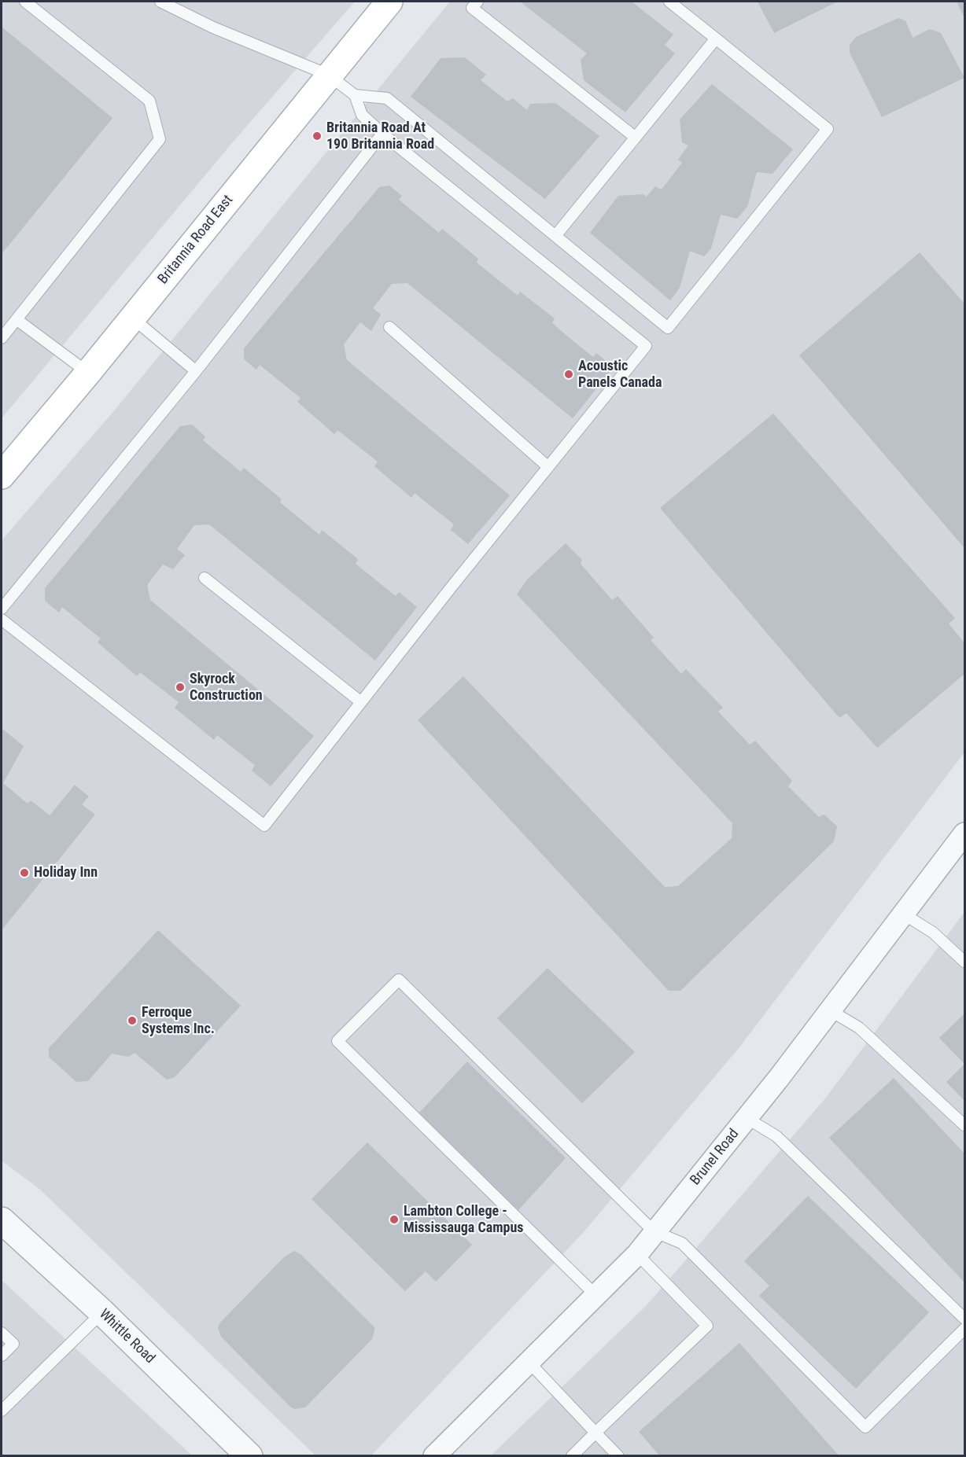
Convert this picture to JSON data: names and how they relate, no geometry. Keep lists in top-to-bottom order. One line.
{"streets":{"main road":["Britannia Road East"],"street":["Brunel Road","Whittle Road"]},"places":["Britannia Road At 190 Britannia Road","Acoustic Panels Canada","Skyrock Construction","Holiday Inn","Ferroque Systems Inc.","Lambton College - Mississauga Campus"]}
